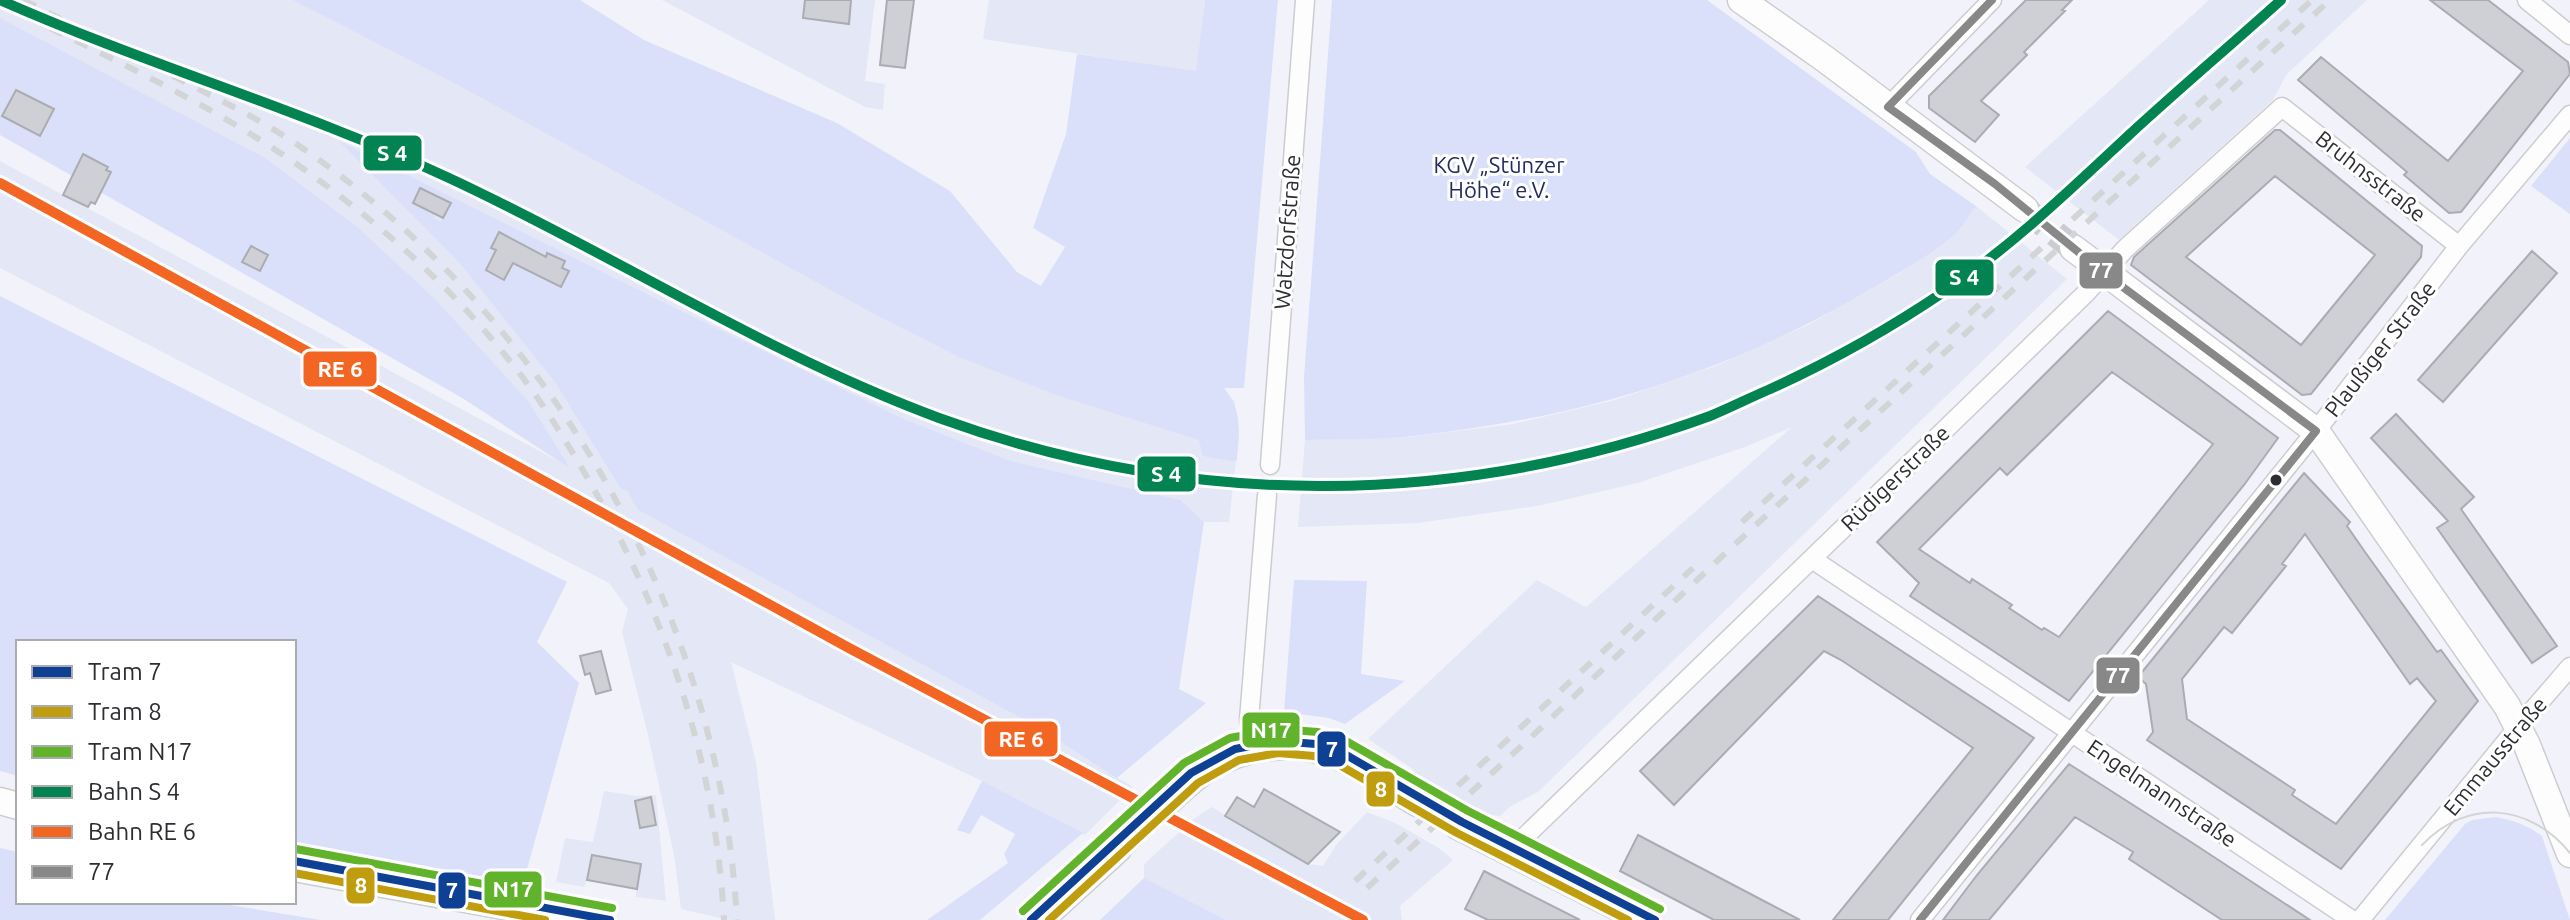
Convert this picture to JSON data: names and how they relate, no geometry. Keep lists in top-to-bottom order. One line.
{"streets":{"street":["Bruhnsstraße","Watzdorfstraße","Plaußiger Straße","Rüdigerstraße","Emmausstraße","Engelmannstraße"]},"crossings":[["Bruhnsstraße","Plaußiger Straße"],["Bruhnsstraße","Rüdigerstraße"],["Plaußiger Straße","Engelmannstraße"],["Rüdigerstraße","Engelmannstraße"]],"parks":["KGV „Stünzer Höhe“ e.V."],"lines":["transit line 77","tram line N17","tram line 7","tram line 8"],"legend":["Tram 7","Tram 8","Tram N17","Bahn S 4","Bahn RE 6","77"]}
